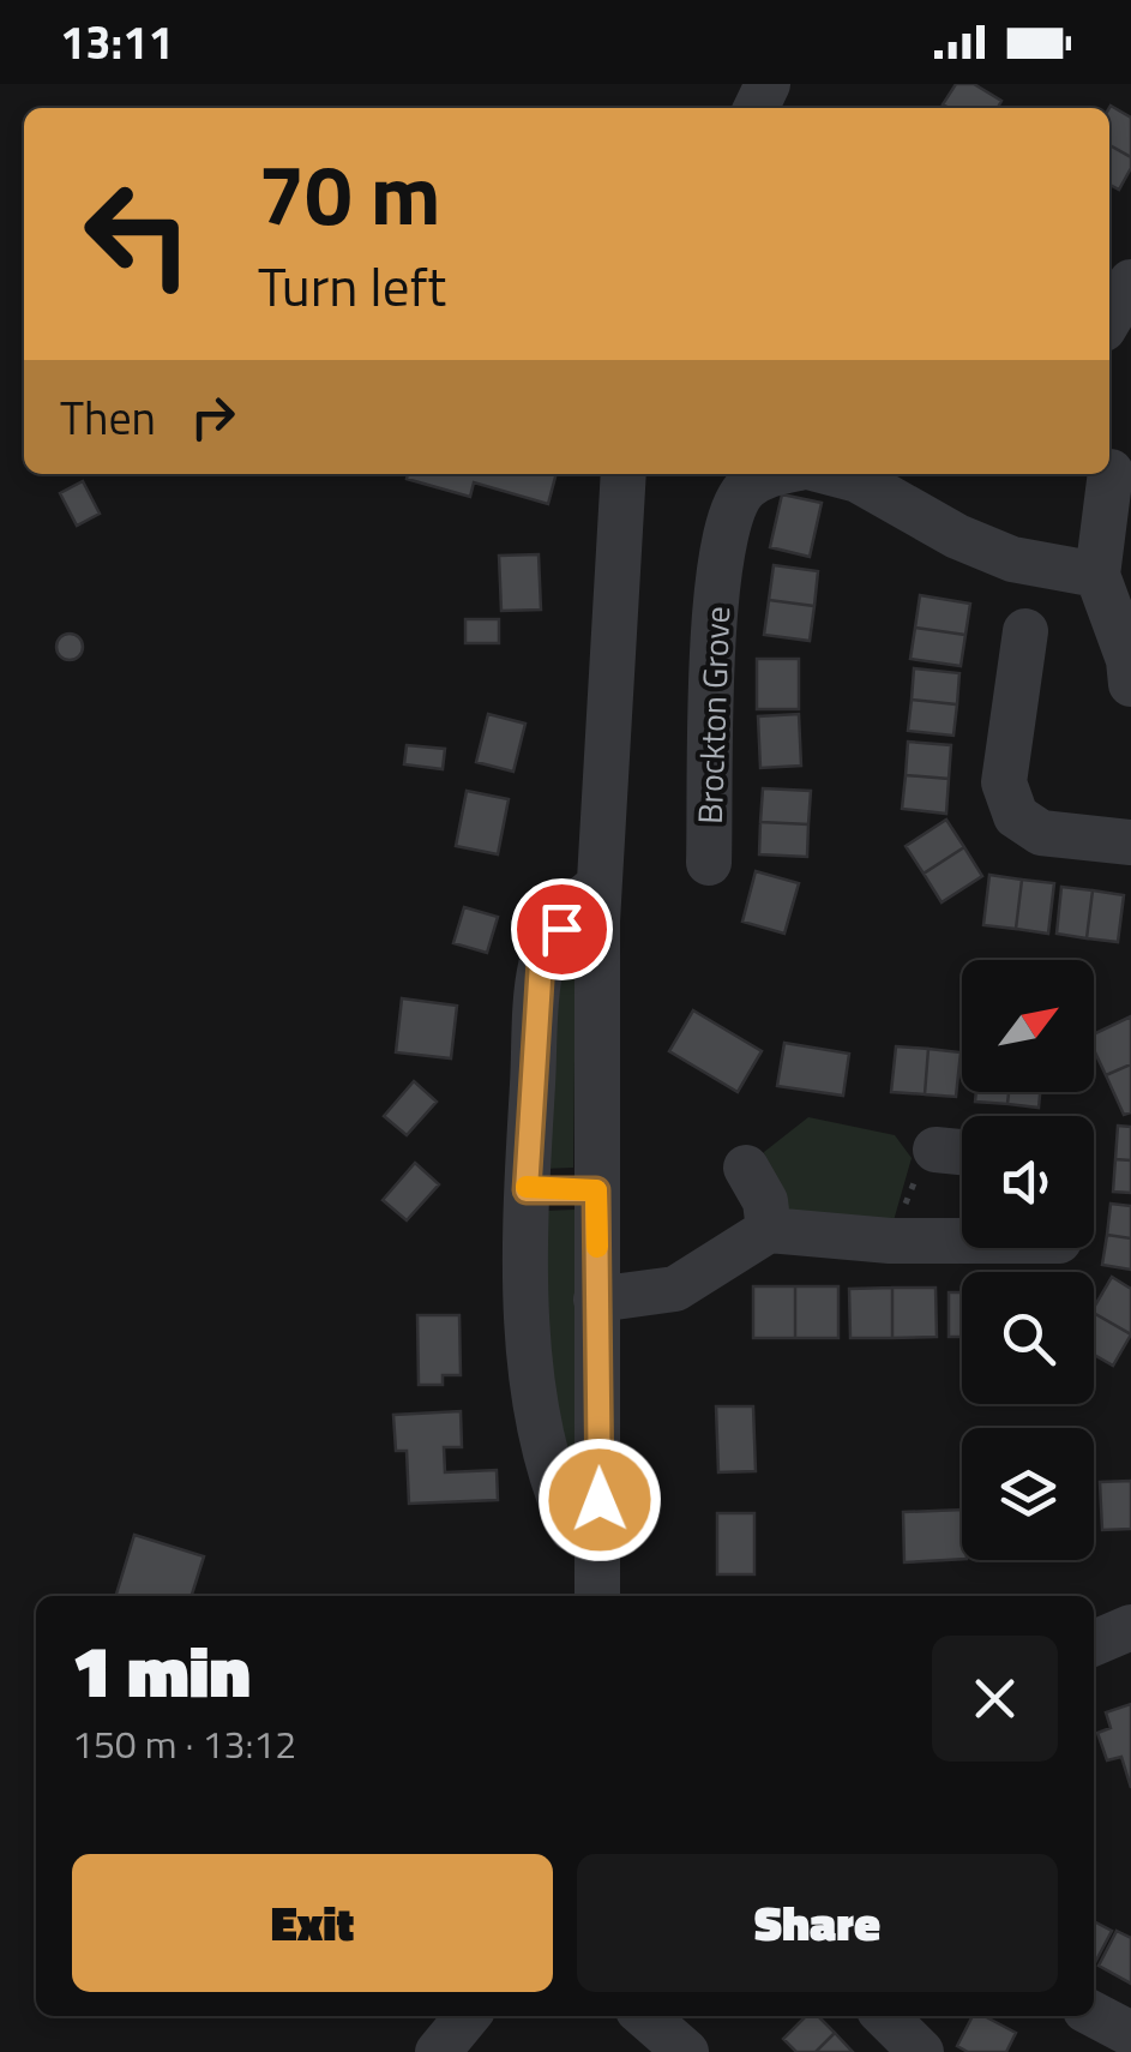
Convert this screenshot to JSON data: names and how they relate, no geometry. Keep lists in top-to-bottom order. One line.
{"streets":{"street":["Brockton Grove"]},"north":"top right","page":{"status":"13:11","turn":["70 m","Turn left"],"then":"Then","heading":["1 min","150 m · 13:12"],"buttons":["Exit","Share"]}}
